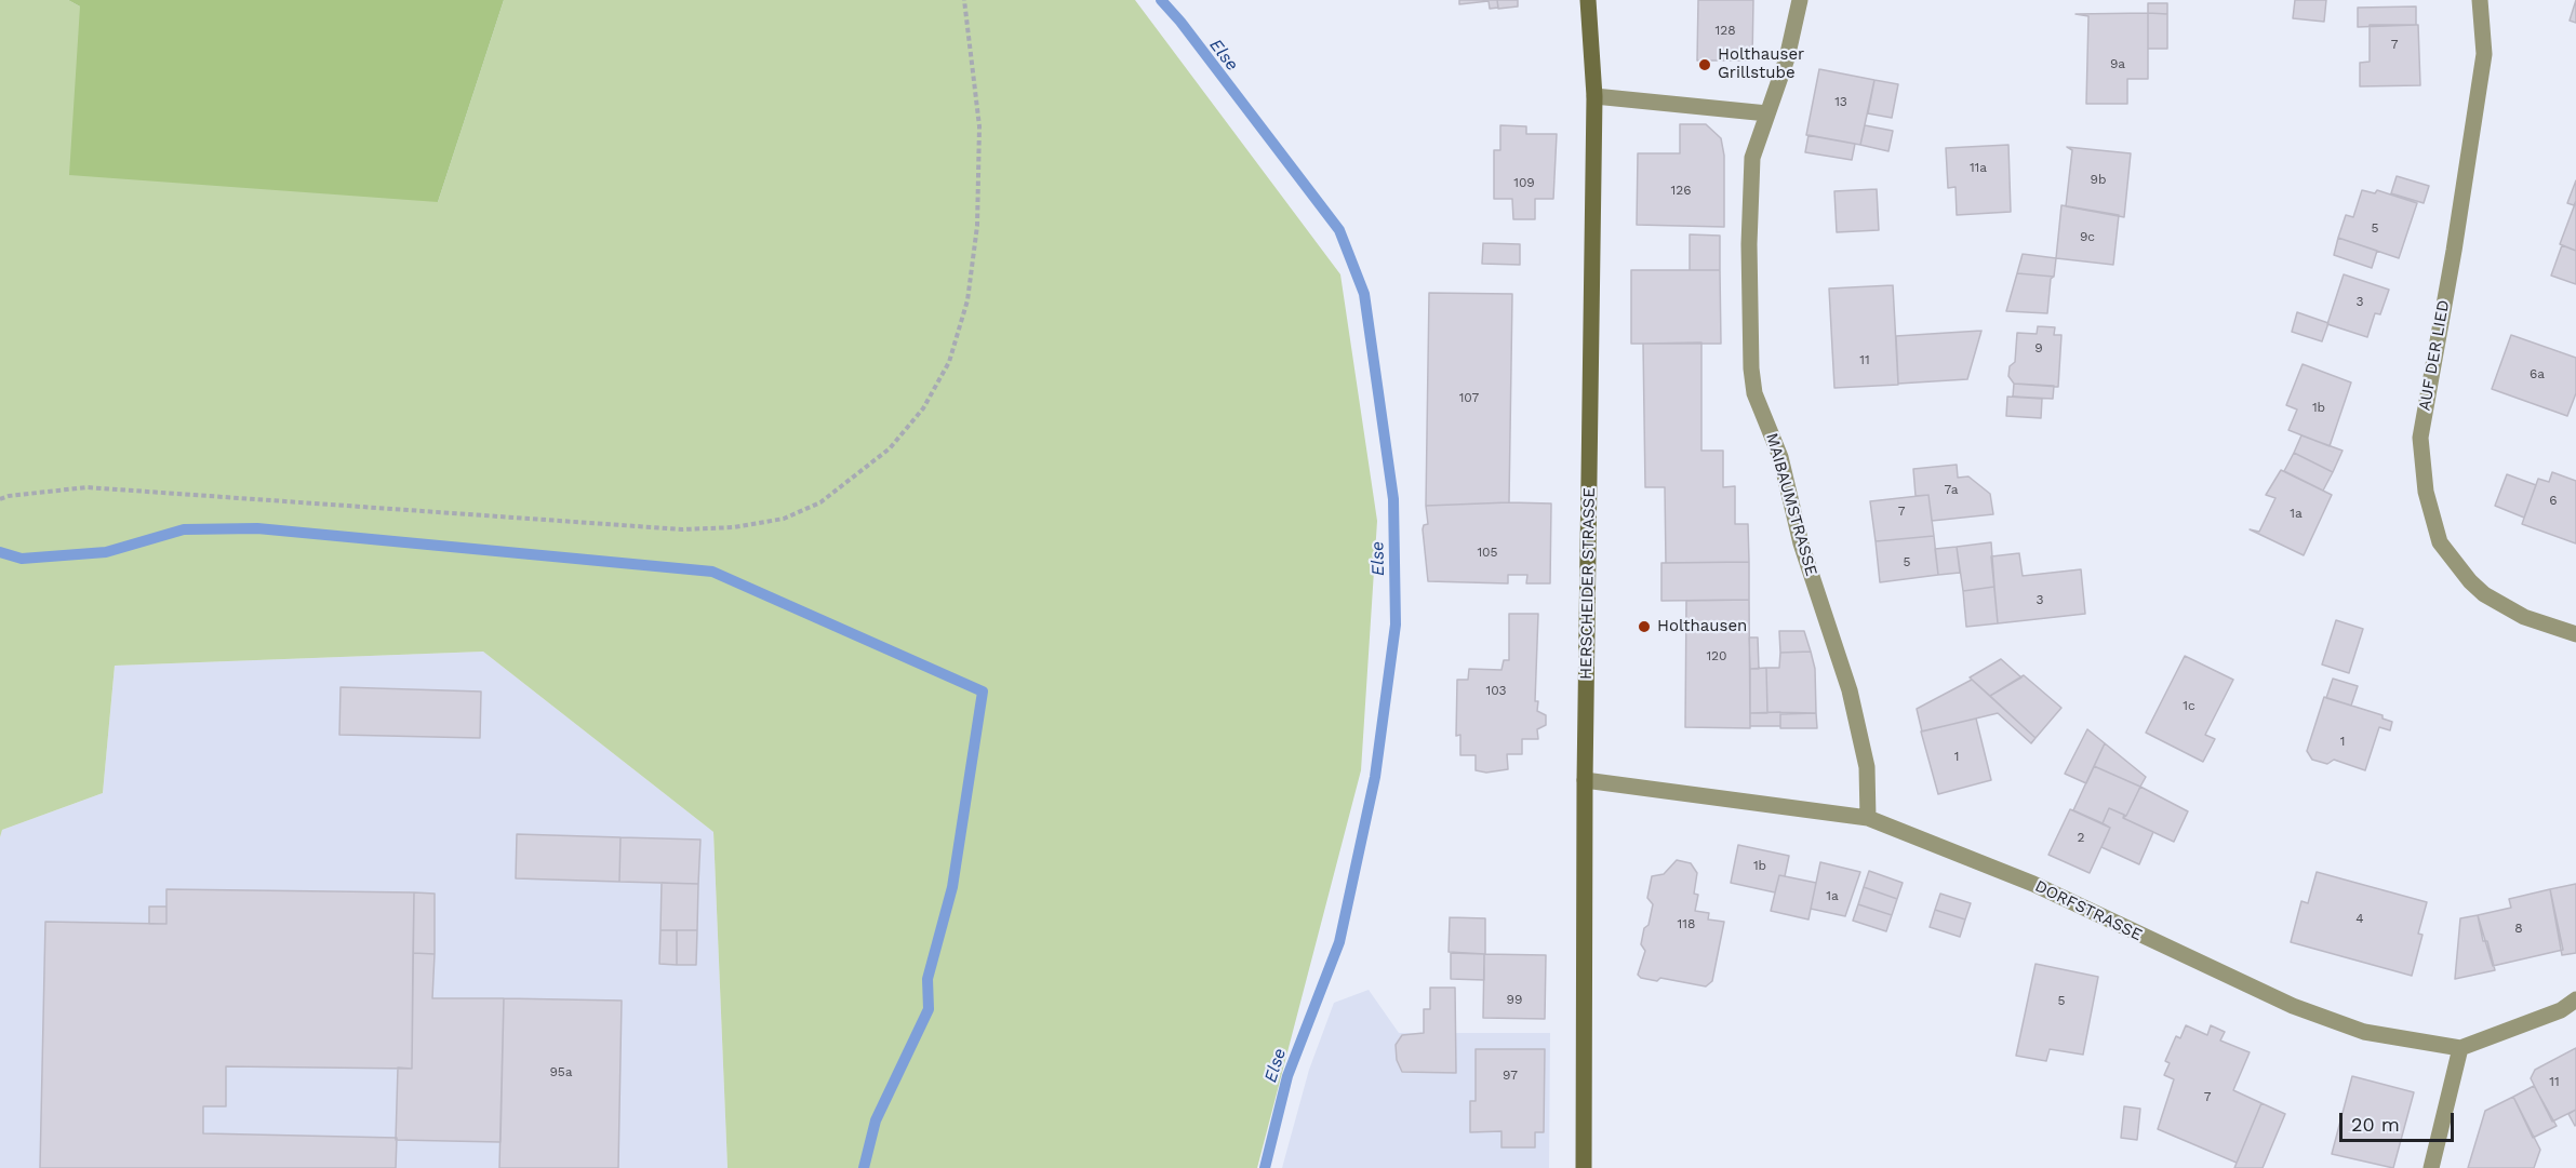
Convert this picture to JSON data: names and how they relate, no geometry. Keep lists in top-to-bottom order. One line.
{"streets":{"main road":["HERSCHEIDER STRASSE"],"street":["AUF DER LIED","MAIBAUMSTRASSE","DORFSTRASSE"]},"crossings":[["MAIBAUMSTRASSE","DORFSTRASSE"],["HERSCHEIDER STRASSE","DORFSTRASSE"]],"water":["Else"],"places":["Holthauser Grillstube","Holthausen"],"house_numbers":["128","7","9a","13","11a","9b","109","126","5","9c","3","9","11","6a","107","1b","7a","6","7","1a","105","5","3","120","103","1c","1","1","2","1b","1a","4","118","8","99","5","95a","97","11","7"],"scale_bar":"20 m"}
